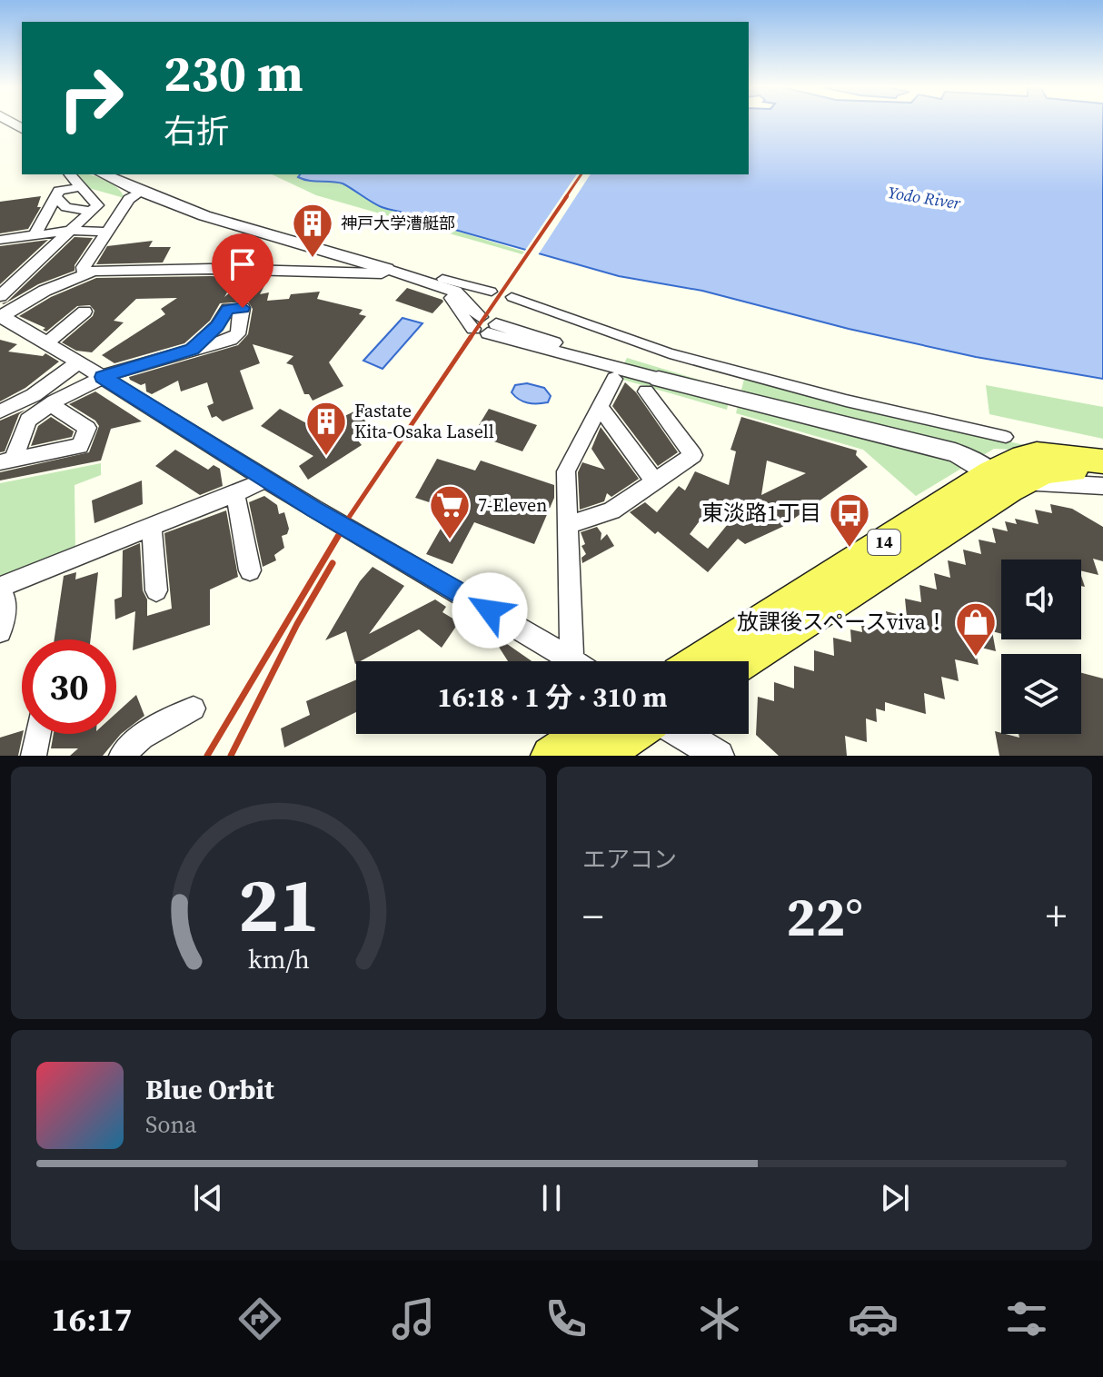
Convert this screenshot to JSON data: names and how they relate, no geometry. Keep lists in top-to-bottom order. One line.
{"streets":{"main road":["14"]},"water":["Yodo River"],"places":{"building":["神戸大学漕艇部","Fastate Kita-Osaka Lasell"],"supermarket":["7-Eleven"],"bus stop":["東淡路1丁目"],"shop":["放課後スペースviva！"]},"page":{"turn":["230 m","右折"],"limit":"30","trip":"16:18 · 1 分 · 310 m","tile":"エアコン","heat":["−","22°","+"],"song":["Blue Orbit","Sona"],"tabs":"16:17","gauge":["21","km/h"]}}
